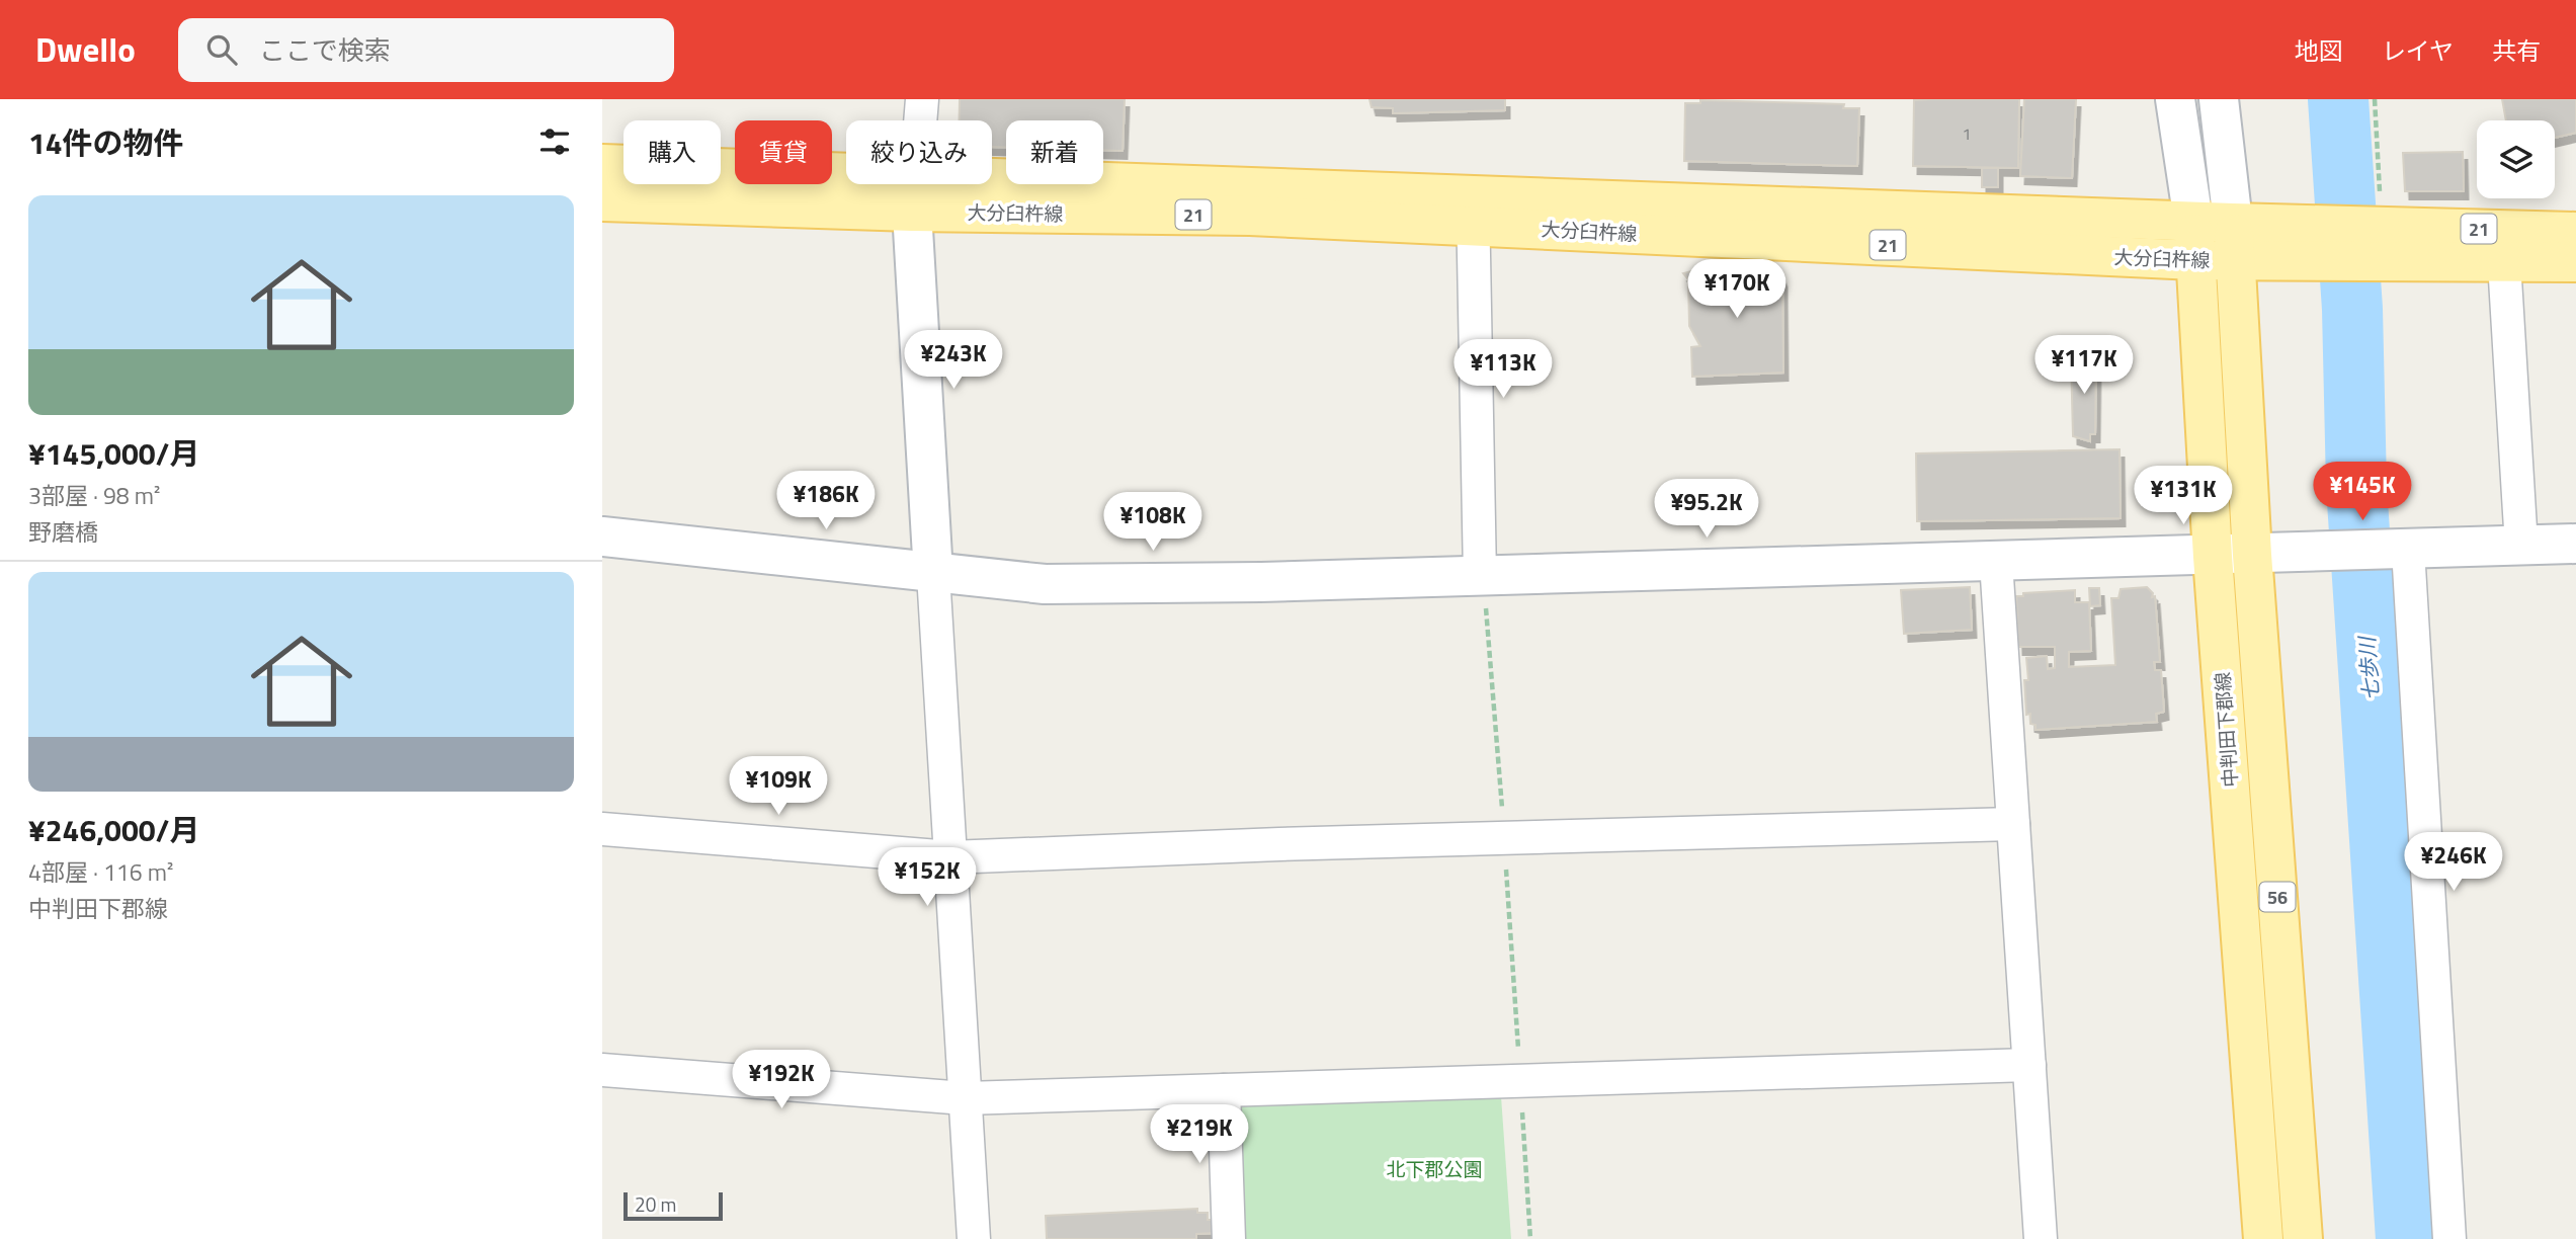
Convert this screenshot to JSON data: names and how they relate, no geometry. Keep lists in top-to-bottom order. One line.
{"streets":{"main road":["大分臼杵線","21","中判田下郡線","56"]},"crossings":[["大分臼杵線","中判田下郡線"]],"water":["七歩川"],"parks":["北下郡公園"],"house_numbers":["1"],"scale_bar":"20 m","page":{"header":"Dwello","search":"ここで検索","nav":["地図","レイヤ","共有"],"heading":"14件の物件","chip":["購入","賃貸","絞り込み","新着"],"list":[{"name":"¥145,000/月","note":"3部屋 · 98 m² · 野磨橋"},{"name":"¥246,000/月","note":"4部屋 · 116 m² · 中判田下郡線"}],"price":["¥170K","¥243K","¥117K","¥113K","¥145K","¥131K","¥186K","¥95.2K","¥108K","¥109K","¥246K","¥152K","¥192K","¥219K"],"scale":"20 m"}}
